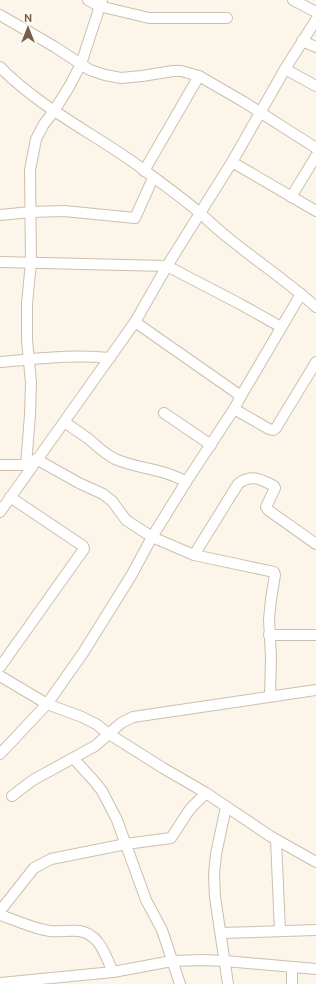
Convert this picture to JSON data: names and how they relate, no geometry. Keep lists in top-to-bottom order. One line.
{"north":"top"}
